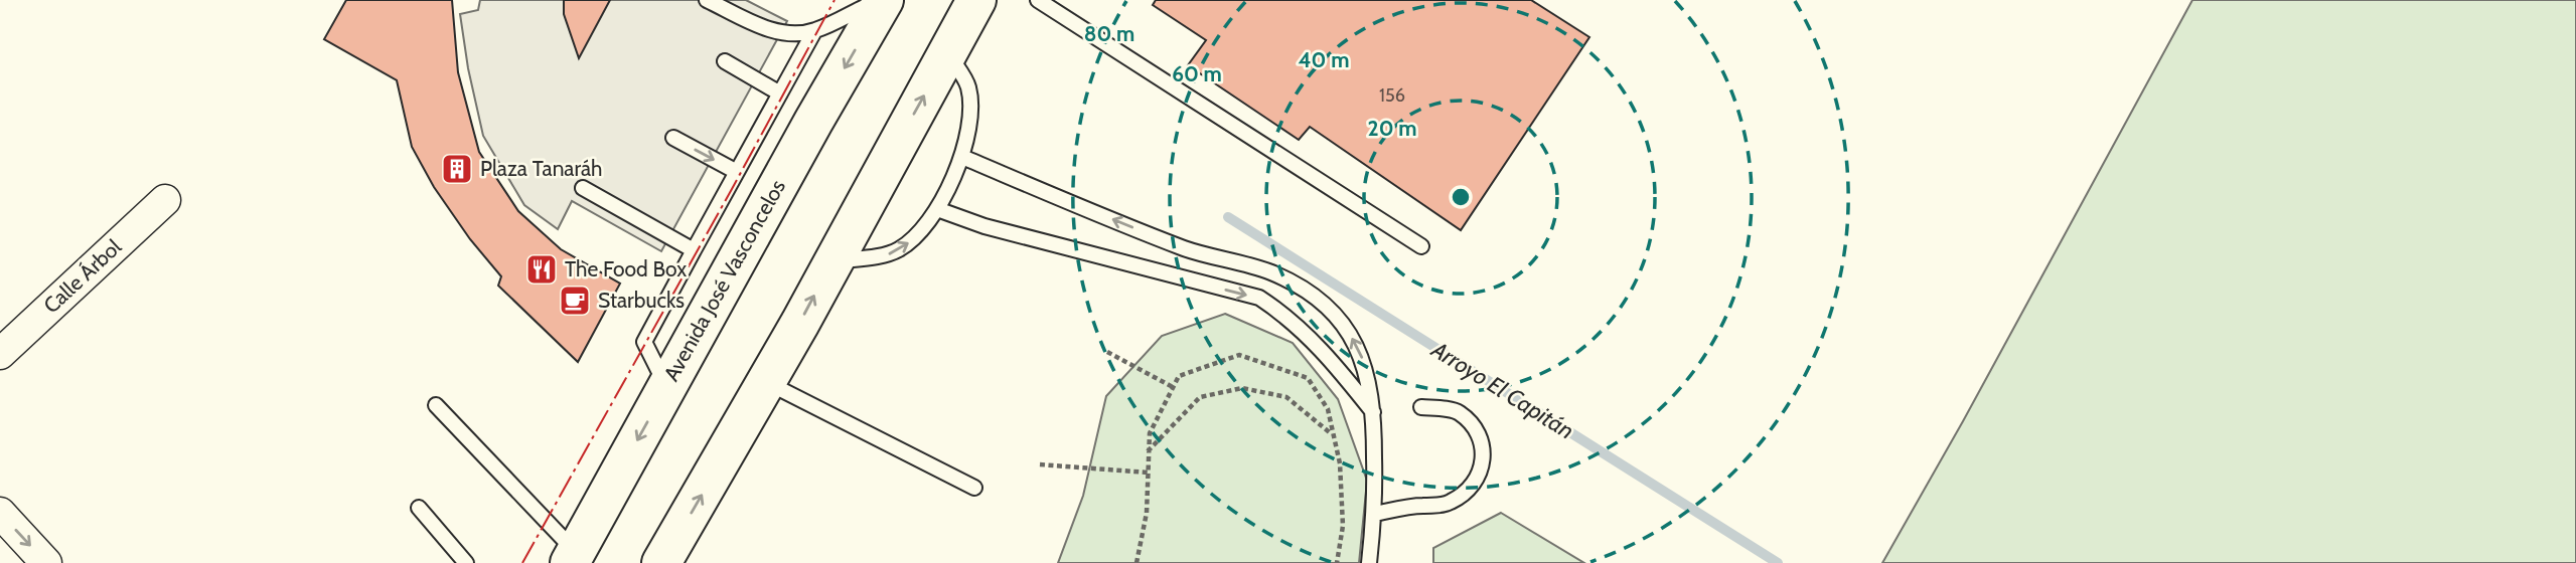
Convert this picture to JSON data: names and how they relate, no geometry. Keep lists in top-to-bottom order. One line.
{"streets":{"main road":["Avenida José Vasconcelos"],"street":["Calle Árbol"]},"water":["Arroyo El Capitán"],"places":{"building":["Plaza Tanaráh"],"restaurant":["The Food Box"],"cafe":["Starbucks"]},"house_numbers":["156"],"rings":["80 m","40 m","60 m","20 m"]}
